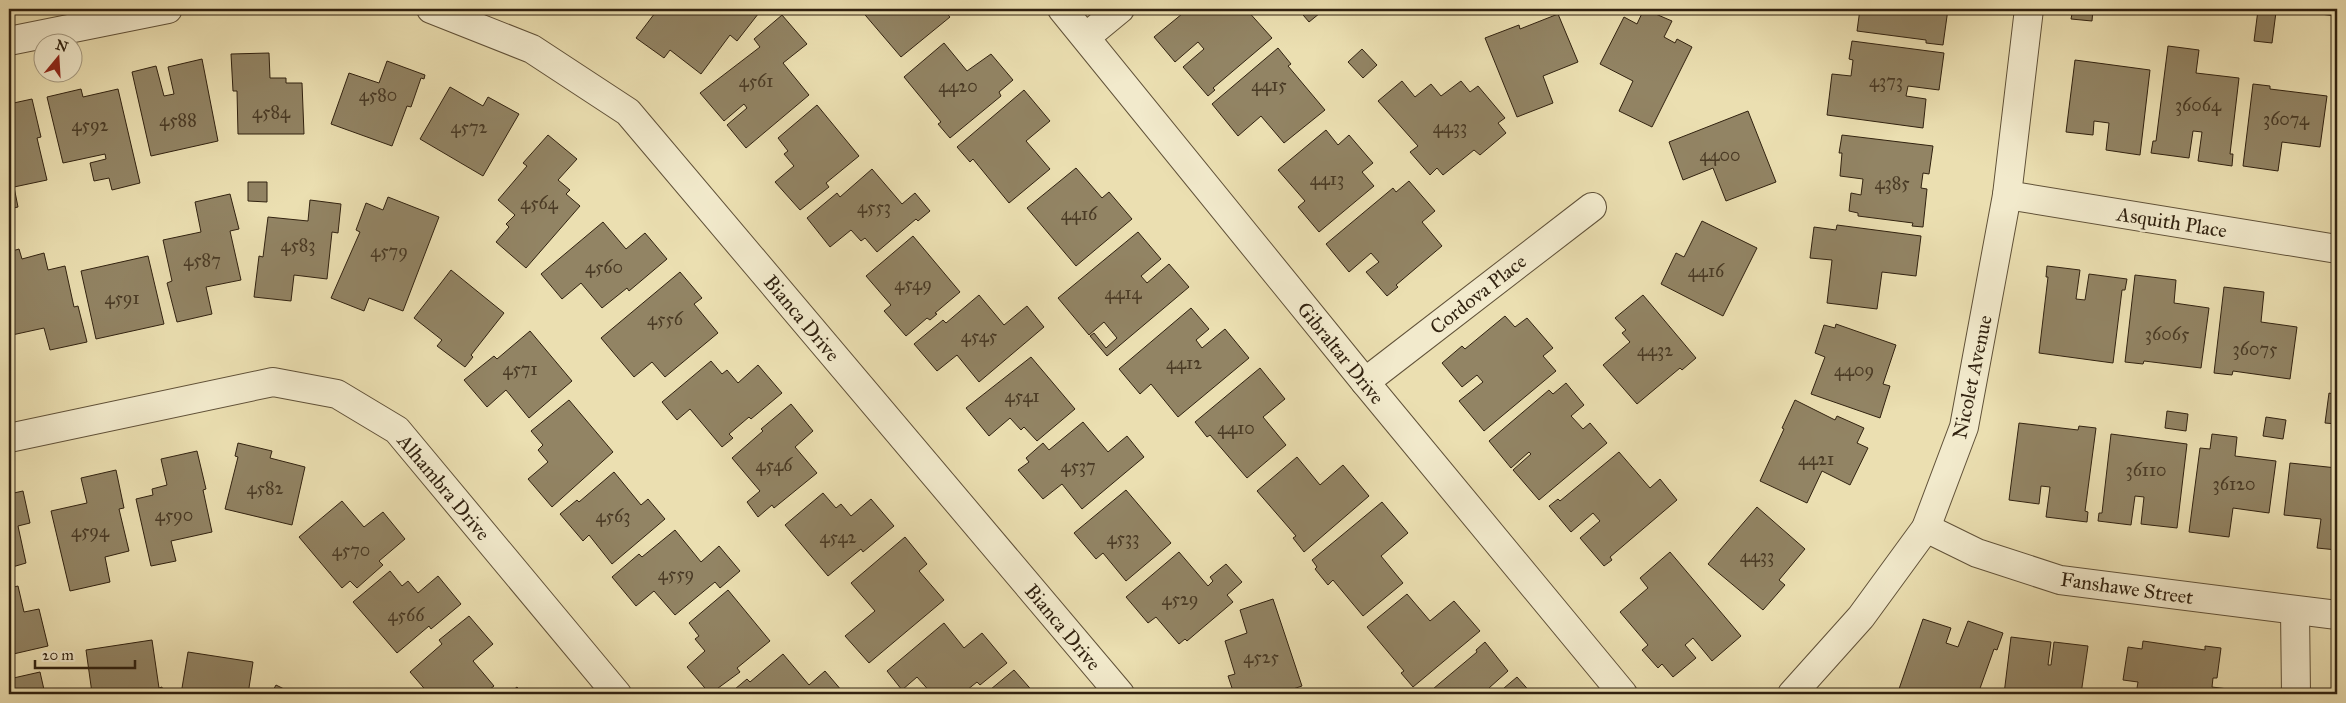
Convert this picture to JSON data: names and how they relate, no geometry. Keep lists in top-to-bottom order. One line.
{"streets":{"street":["Asquith Place","Cordova Place","Bianca Drive","Gibraltar Drive","Nicolet Avenue","Alhambra Drive","Fanshawe Street"]},"crossings":[["Asquith Place","Nicolet Avenue"],["Cordova Place","Gibraltar Drive"],["Nicolet Avenue","Fanshawe Street"]],"house_numbers":["4561","4373","4415","4420","4580","36064","4584","36074","4588","4592","4572","4433","4400","4413","4385","4564","4553","4416","4583","4579","4587","4560","4416","4549","4414","4591","4556","36065","4545","36075","4432","4412","4571","4409","4541","4410","4421","4546","4537","36110","36120","4582","4590","4563","4594","4542","4533","4570","4433","4559","4529","4566","4525"],"scale_bar":"20 m","north":"top"}
